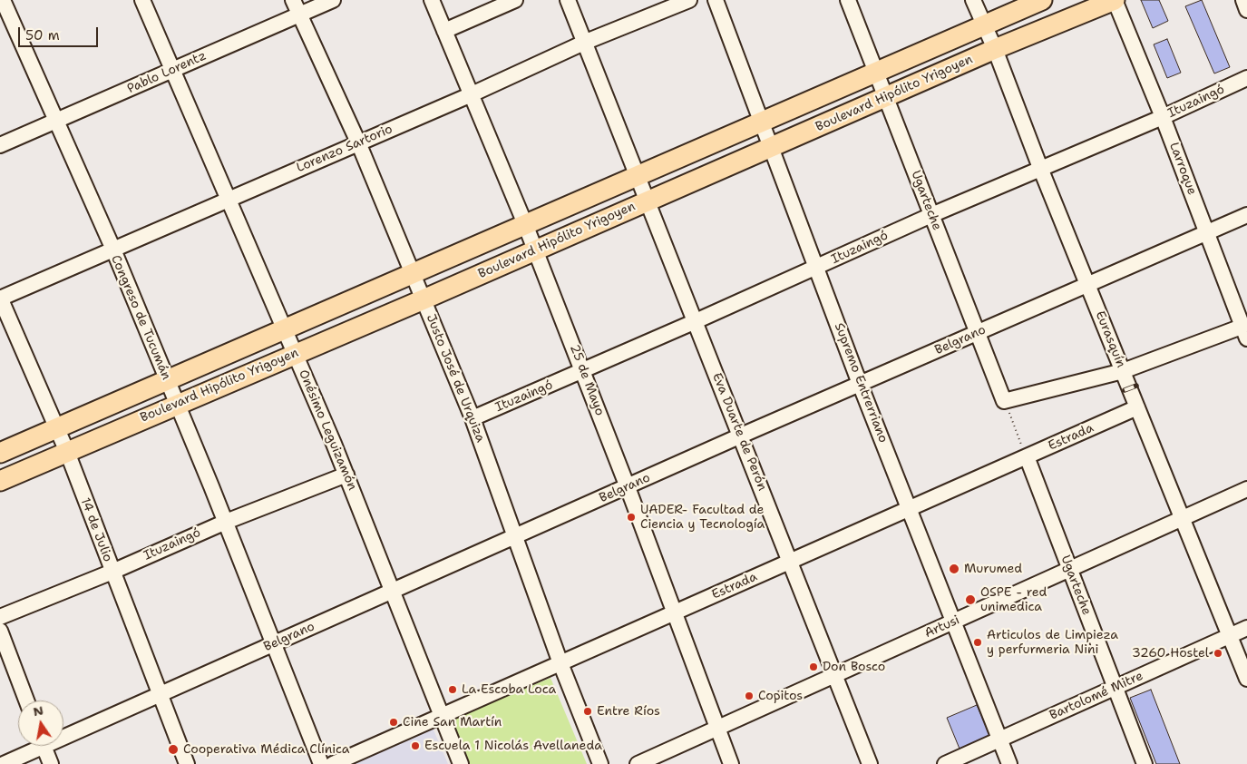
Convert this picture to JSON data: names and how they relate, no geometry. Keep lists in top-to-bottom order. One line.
{"streets":{"main road":["Boulevard Hipólito Yrigoyen"],"street":["Pablo Lorentz","Ituzaingó","Lorenzo Sartorio","Larroque","Ugarteche","Congreso de Tucumán","Eurasquín","Belgrano","Justo José de Urquiza","25 de Mayo","Supremo Entrerriano","Onésimo Leguizamón","Eva Duarte de Perón","Estrada","14 de Julio","Artusi","Bartolomé Mitre"]},"crossings":[["Pablo Lorentz","Congreso de Tucumán"],["Pablo Lorentz","Justo José de Urquiza"],["Pablo Lorentz","Onésimo Leguizamón"],["Boulevard Hipólito Yrigoyen","Larroque"],["Boulevard Hipólito Yrigoyen","Ugarteche"],["Boulevard Hipólito Yrigoyen","Congreso de Tucumán"],["Boulevard Hipólito Yrigoyen","Eurasquín"],["Boulevard Hipólito Yrigoyen","Justo José de Urquiza"],["Boulevard Hipólito Yrigoyen","25 de Mayo"],["Boulevard Hipólito Yrigoyen","Supremo Entrerriano"],["Boulevard Hipólito Yrigoyen","Onésimo Leguizamón"],["Boulevard Hipólito Yrigoyen","Eva Duarte de Perón"],["Boulevard Hipólito Yrigoyen","14 de Julio"],["Ituzaingó","Larroque"],["Ituzaingó","Ugarteche"],["Ituzaingó","Congreso de Tucumán"],["Ituzaingó","Eurasquín"],["Ituzaingó","Justo José de Urquiza"],["Ituzaingó","25 de Mayo"],["Ituzaingó","Supremo Entrerriano"],["Ituzaingó","Onésimo Leguizamón"],["Ituzaingó","Eva Duarte de Perón"],["Ituzaingó","14 de Julio"],["Lorenzo Sartorio","Congreso de Tucumán"],["Lorenzo Sartorio","Justo José de Urquiza"],["Lorenzo Sartorio","25 de Mayo"],["Lorenzo Sartorio","Onésimo Leguizamón"],["Lorenzo Sartorio","Eva Duarte de Perón"],["Lorenzo Sartorio","14 de Julio"],["Larroque","Belgrano"],["Ugarteche","Belgrano"],["Ugarteche","Estrada"],["Ugarteche","Artusi"],["Ugarteche","Bartolomé Mitre"],["Congreso de Tucumán","Belgrano"],["Eurasquín","Belgrano"],["Eurasquín","Estrada"],["Eurasquín","Artusi"],["Eurasquín","Bartolomé Mitre"],["Belgrano","Justo José de Urquiza"],["Belgrano","25 de Mayo"],["Belgrano","Supremo Entrerriano"],["Belgrano","Onésimo Leguizamón"],["Belgrano","Eva Duarte de Perón"],["Belgrano","14 de Julio"],["Justo José de Urquiza","Estrada"],["25 de Mayo","Estrada"],["25 de Mayo","Artusi"],["Supremo Entrerriano","Estrada"],["Supremo Entrerriano","Artusi"],["Supremo Entrerriano","Bartolomé Mitre"],["Onésimo Leguizamón","Estrada"],["Eva Duarte de Perón","Estrada"],["Eva Duarte de Perón","Artusi"]],"places":["UADER- Facultad de Ciencia y Tecnología","Murumed","OSPE - red unimedica","Articulos de Limpieza y perfurmeria Nini","3260 Hostel","Don Bosco","La Escoba Loca","Copitos","Entre Ríos","Cine San Martín","Escuela 1 Nicolás Avellaneda","Cooperativa Médica Clínica"],"scale_bar":"50 m","north":"top"}
